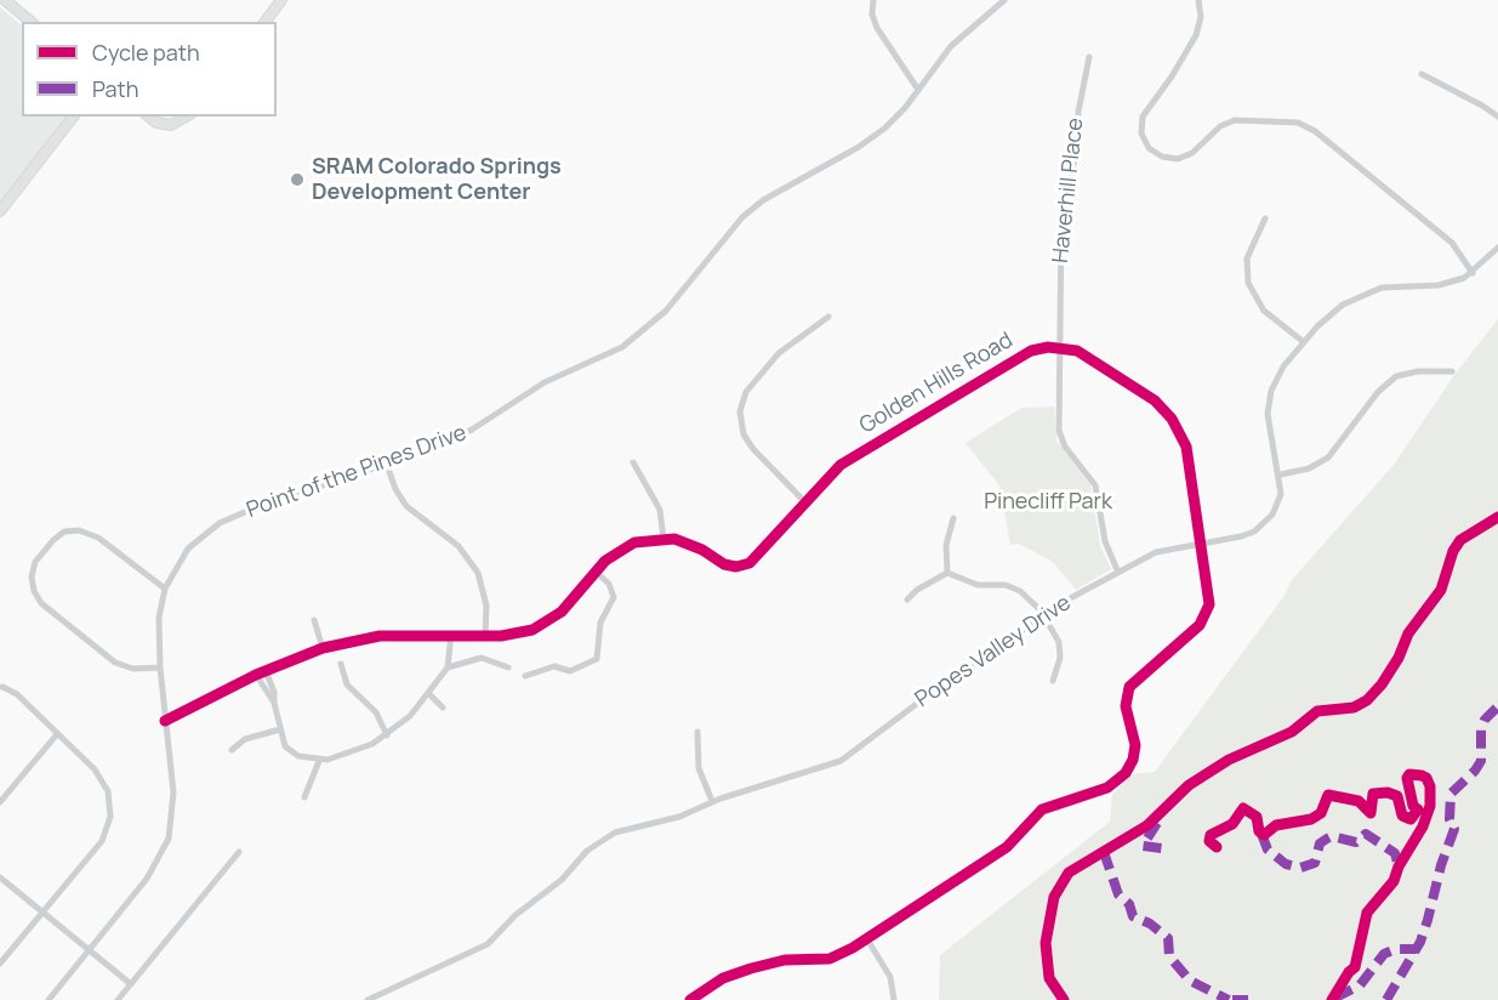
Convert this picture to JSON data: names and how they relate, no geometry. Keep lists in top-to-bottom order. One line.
{"streets":{"street":["Haverhill Place","Golden Hills Road","Point of the Pines Drive","Popes Valley Drive"]},"crossings":[["Haverhill Place","Golden Hills Road"],["Haverhill Place","Popes Valley Drive"],["Golden Hills Road","Point of the Pines Drive"]],"parks":["Pinecliff Park"],"places":["SRAM Colorado Springs Development Center"],"legend":["Cycle path","Path"]}
